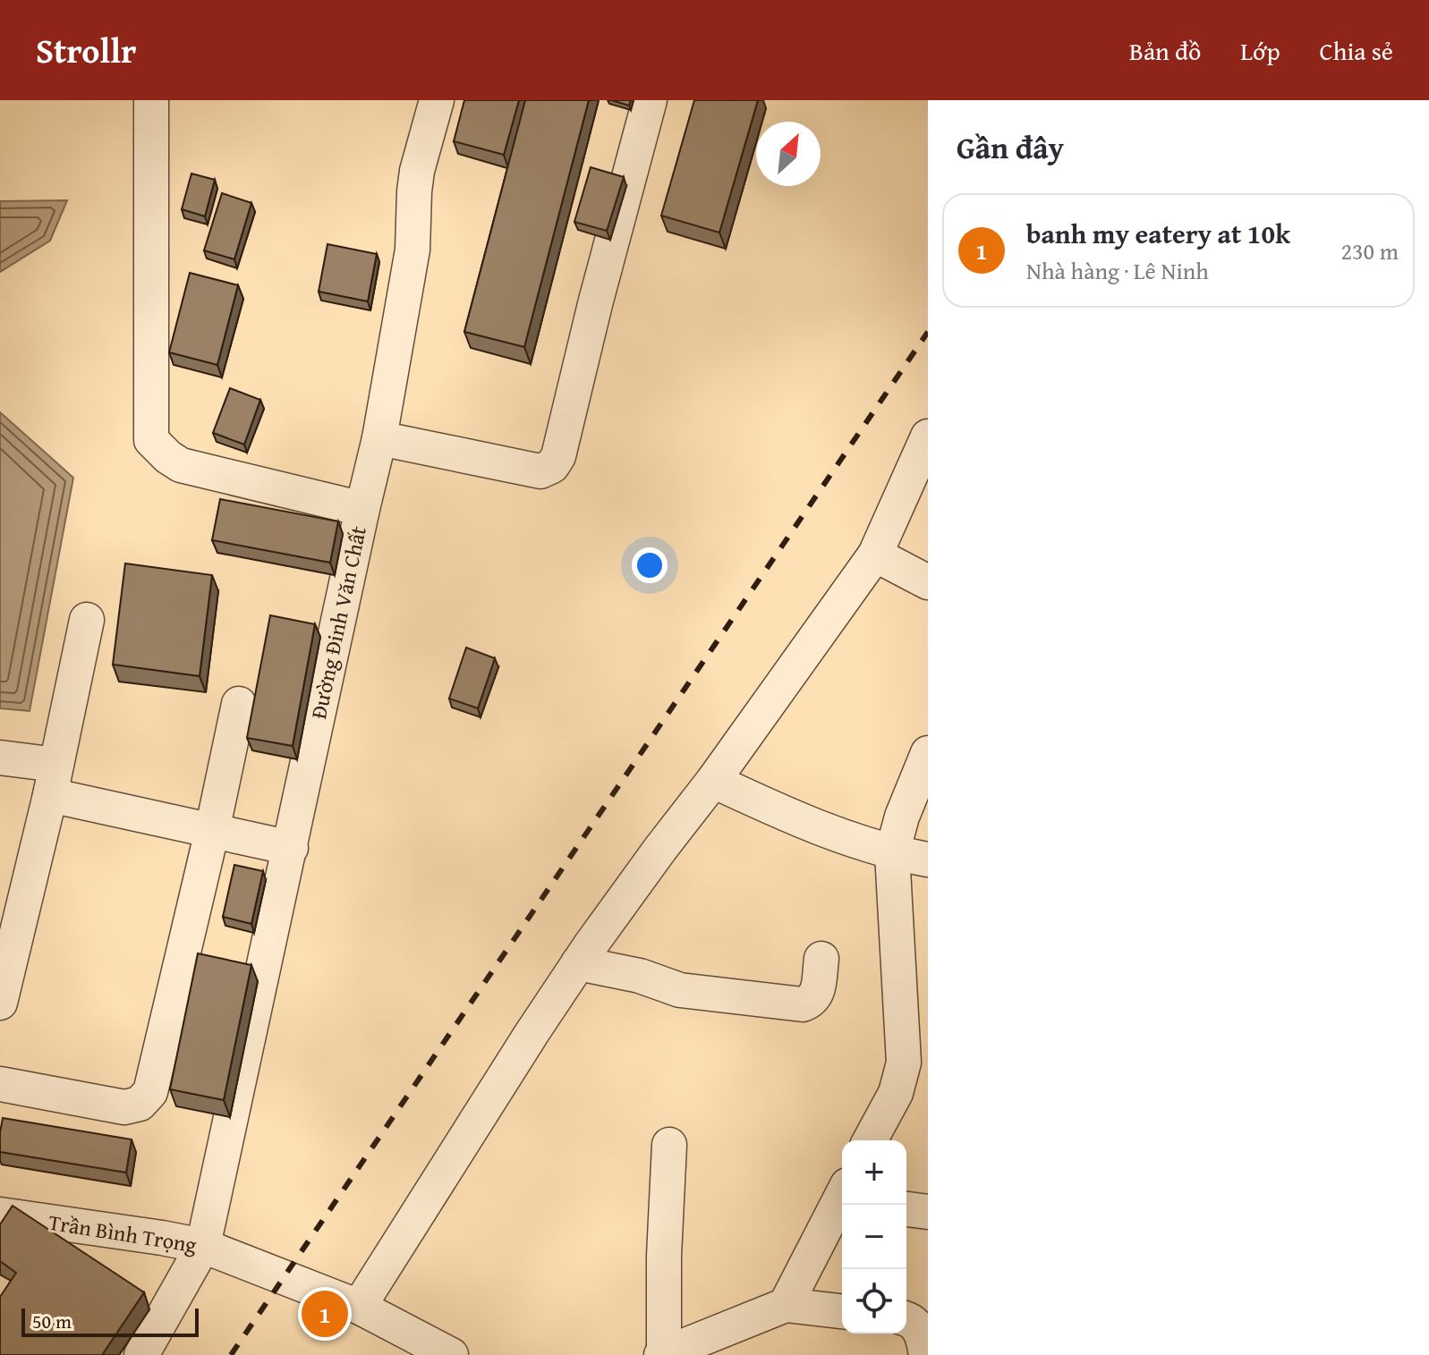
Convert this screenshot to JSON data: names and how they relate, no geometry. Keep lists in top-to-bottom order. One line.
{"streets":{"street":["Đường Đinh Văn Chất","Trần Bình Trọng"]},"crossings":[["Đường Đinh Văn Chất","Trần Bình Trọng"]],"scale_bar":"50 m","north":"top right","page":{"header":"Strollr","nav":["Bản đồ","Lớp","Chia sẻ"],"heading":"Gần đây","list":[{"mark":"1","name":"banh my eatery at 10k","note":"Nhà hàng · Lê Ninh","value":"230 m"}],"map_buttons":["+","−"],"pins":"1","scale":"50 m"}}
